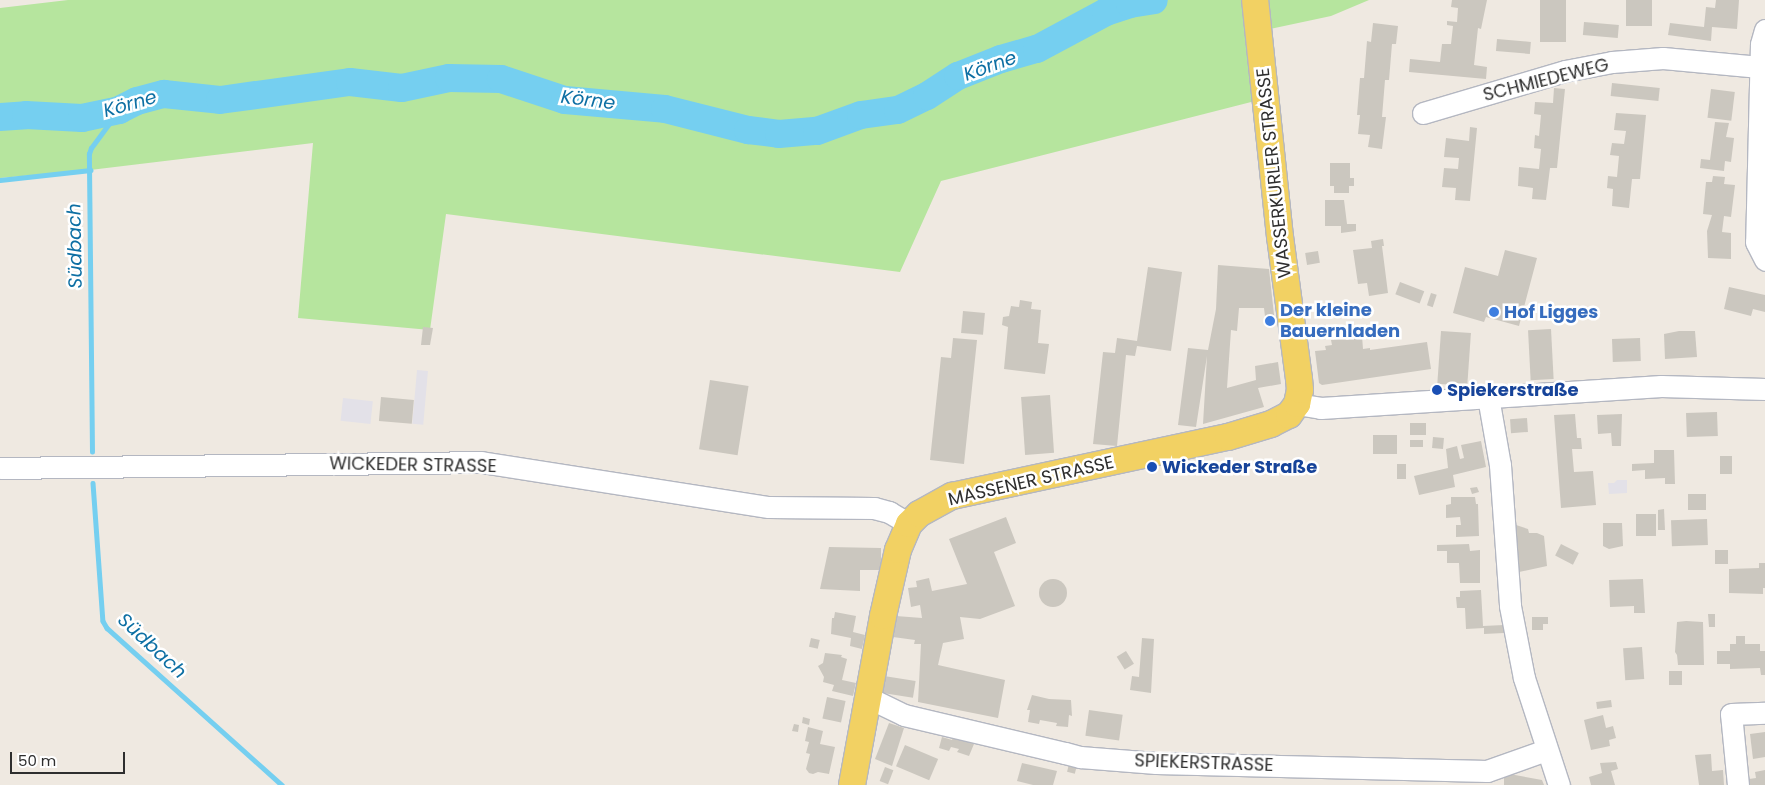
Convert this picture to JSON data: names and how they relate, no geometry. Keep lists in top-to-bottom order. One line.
{"streets":{"main road":["WASSERKURLER STRASSE","MASSENER STRASSE"],"street":["SCHMIEDEWEG","WICKEDER STRASSE","SPIEKERSTRASSE"]},"crossings":[["WASSERKURLER STRASSE","MASSENER STRASSE"],["WICKEDER STRASSE","MASSENER STRASSE"],["MASSENER STRASSE","SPIEKERSTRASSE"]],"water":["Körne","Südbach"],"places":["Hof Ligges","Der kleine Bauernladen","Spiekerstraße","Wickeder Straße"],"scale_bar":"50 m"}
